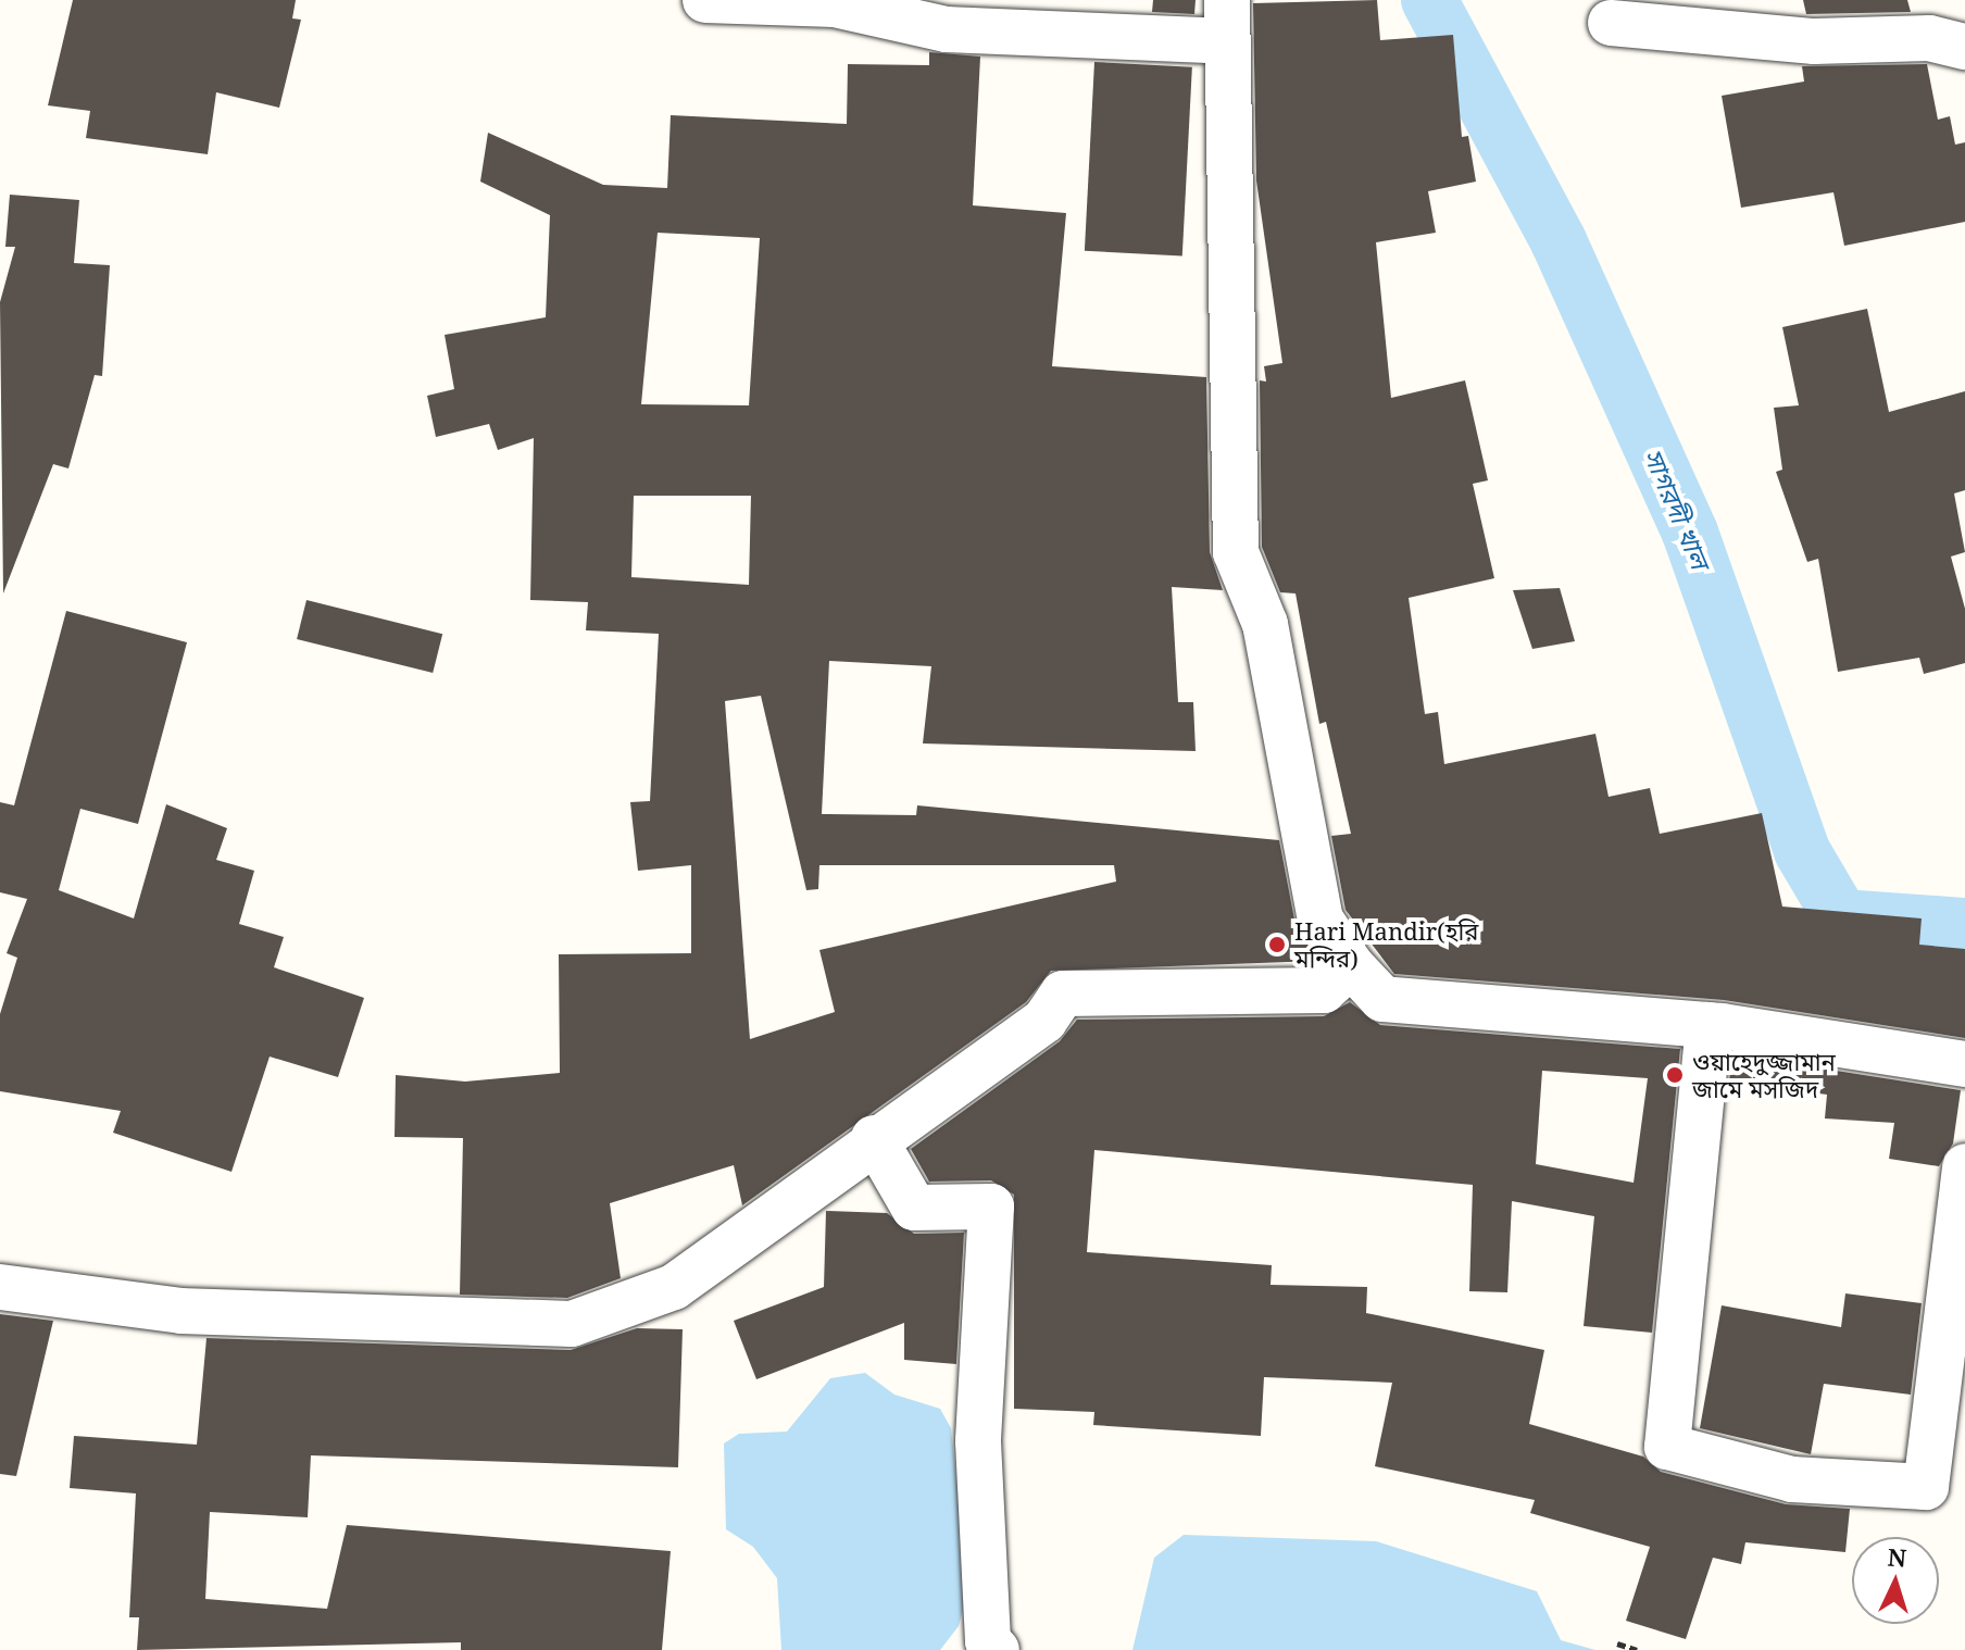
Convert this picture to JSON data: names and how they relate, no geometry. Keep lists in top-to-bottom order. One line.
{"water":["সাগরদী খাল"],"places":["Hari Mandir(হরি মন্দির)","ওয়াহেদুজ্জামান জামে মসজিদ"],"north":"top"}
